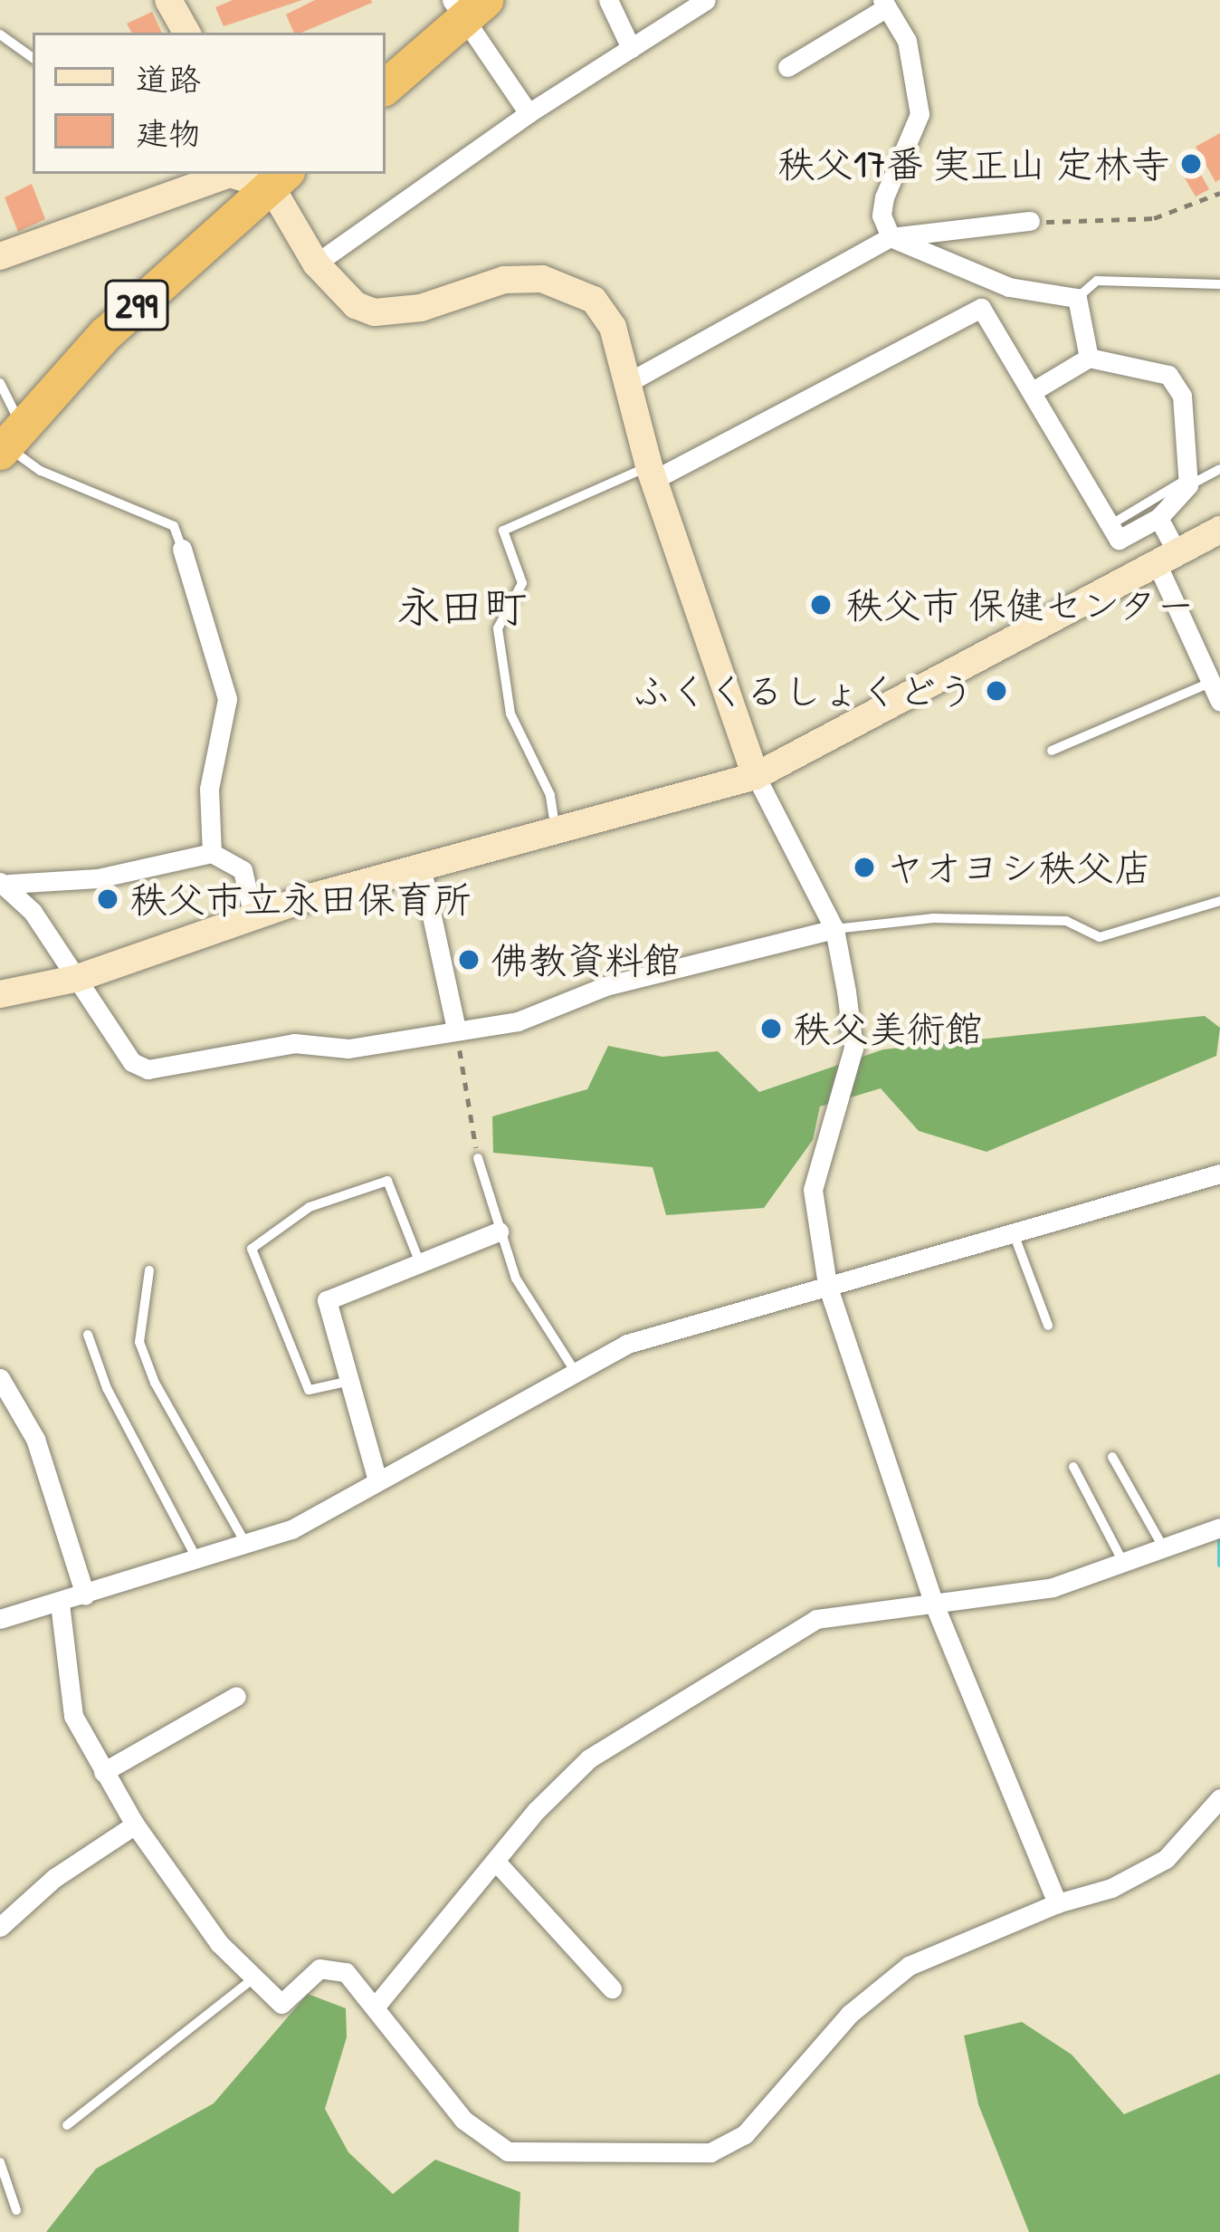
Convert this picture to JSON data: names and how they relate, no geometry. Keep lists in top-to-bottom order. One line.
{"streets":{"highway":["299"]},"districts":["永田町"],"places":["秩父17番 実正山 定林寺","秩父市 保健センター","ふくくるしょくどう","ヤオヨシ秩父店","秩父市立永田保育所","佛教資料館","秩父美術館"],"legend":["道路","建物"]}
